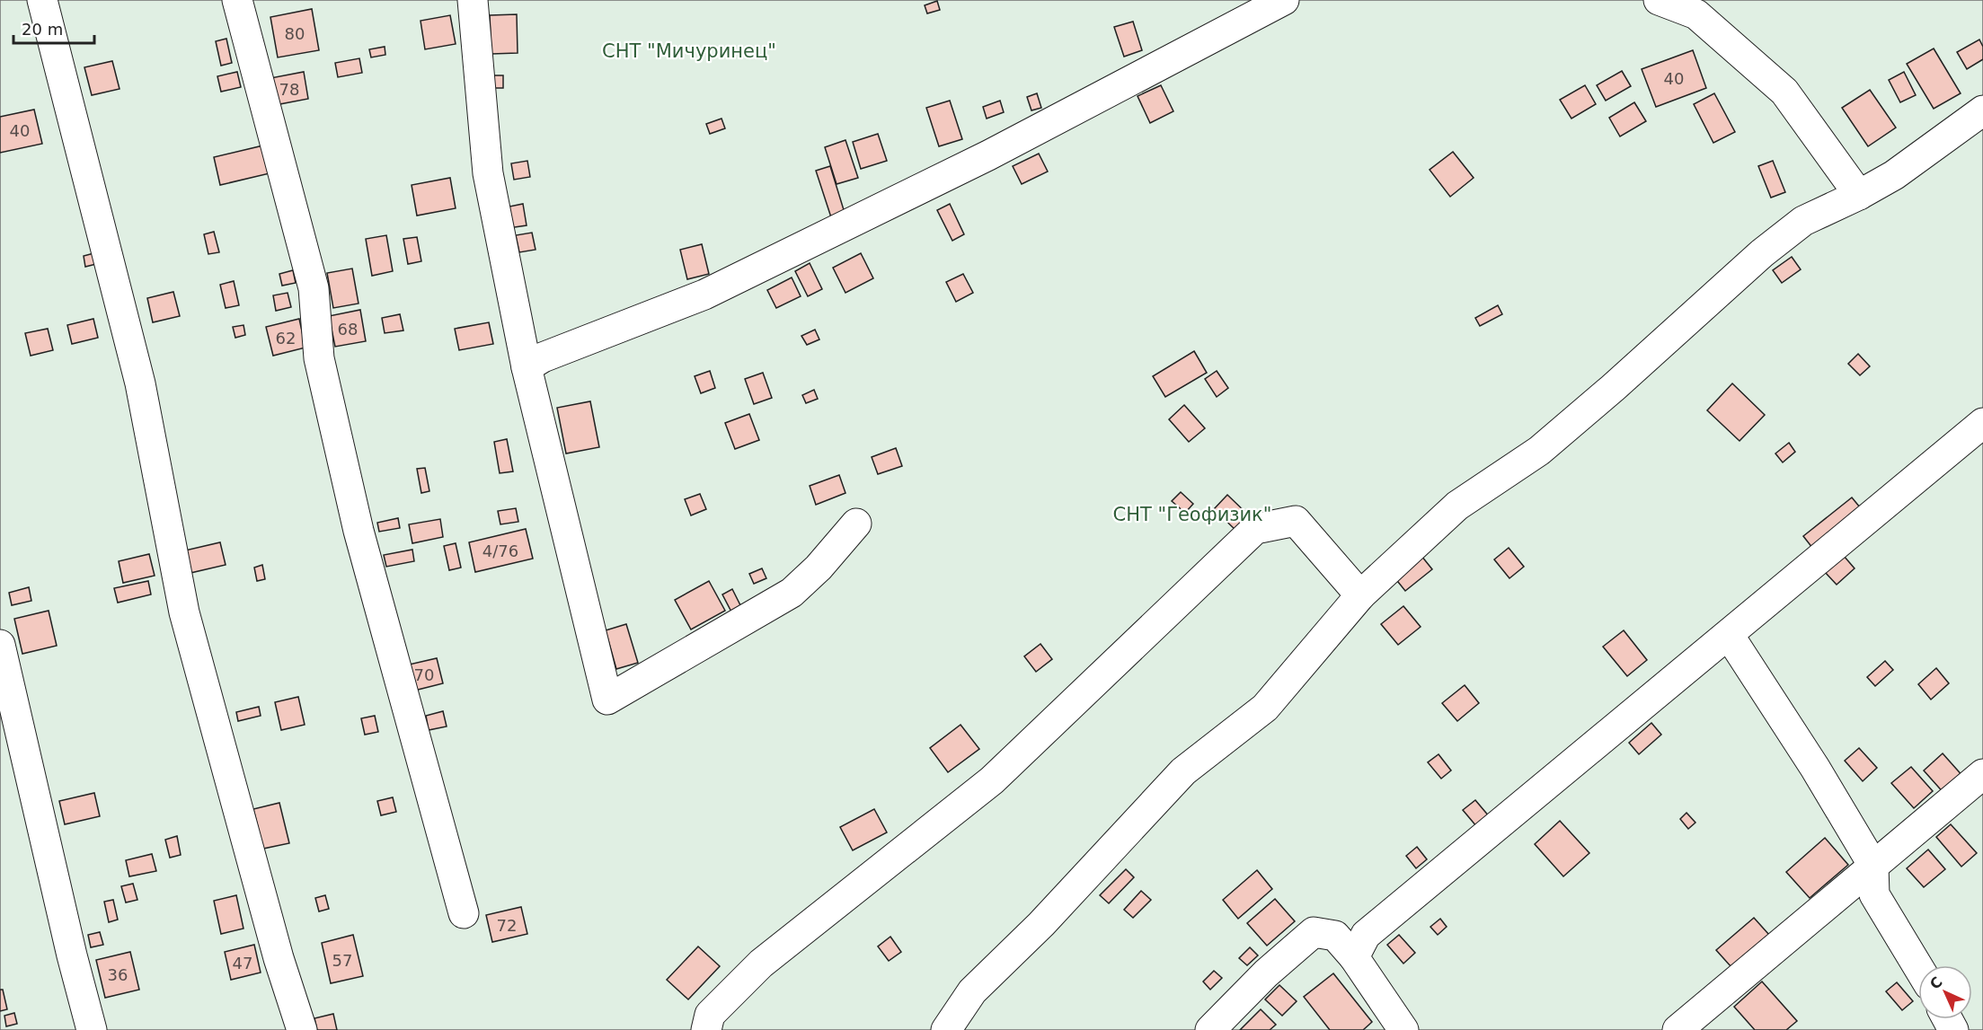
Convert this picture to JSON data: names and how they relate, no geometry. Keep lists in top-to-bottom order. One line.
{"parks":["СНТ \"Мичуринец\"","СНТ \"Геофизик\""],"house_numbers":["80","40","78","40","68","62","4/76","70","72","57","47","36"],"scale_bar":"20 m","north":"top left"}
